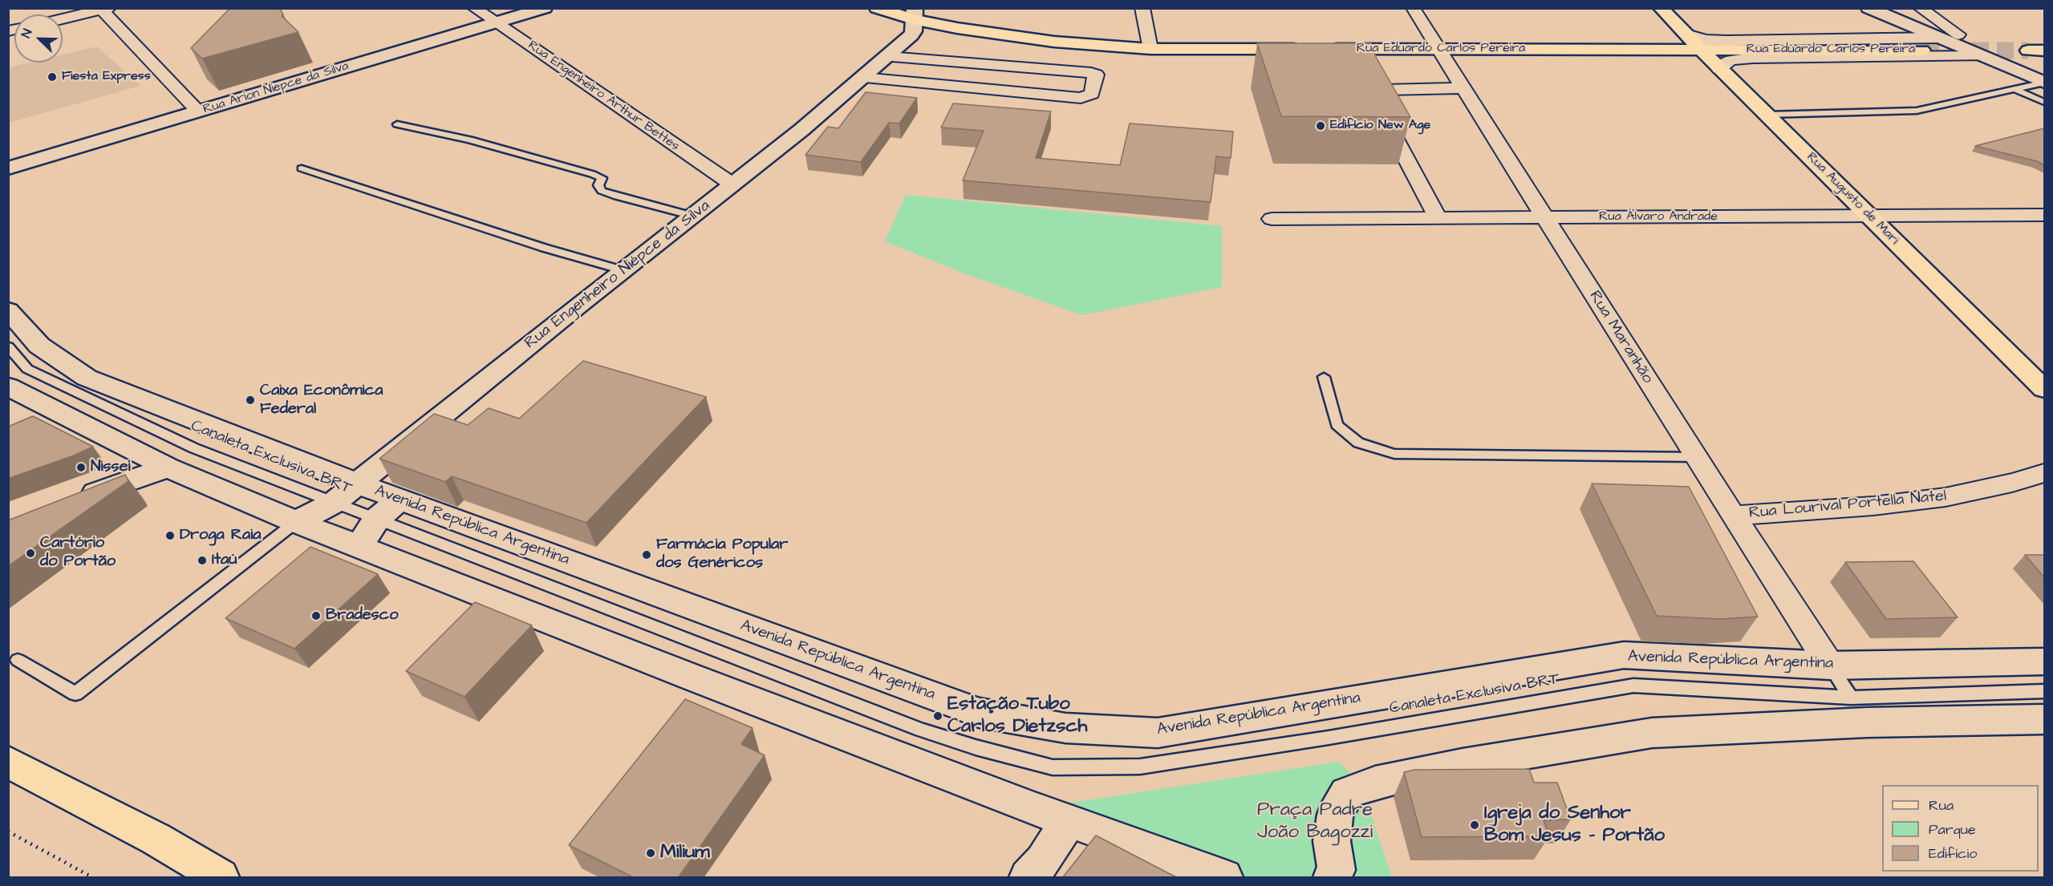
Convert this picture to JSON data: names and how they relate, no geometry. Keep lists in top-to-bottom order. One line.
{"streets":{"main road":["Rua Eduardo Carlos Pereira","Rua Augusto de Mari"],"street":["Rua Arion Niepce da Silva","Rua Engenheiro Arthur Bettes","Rua Álvaro Andrade","Rua Engenheiro Niépce da Silva","Rua Maranhão","Rua Lourival Portella Natel","Avenida República Argentina"],"lane":["Canaleta Exclusiva BRT"]},"crossings":[["Rua Eduardo Carlos Pereira","Rua Augusto de Mari"],["Rua Eduardo Carlos Pereira","Rua Engenheiro Niépce da Silva"],["Rua Eduardo Carlos Pereira","Rua Maranhão"],["Rua Arion Niepce da Silva","Rua Engenheiro Arthur Bettes"],["Rua Engenheiro Arthur Bettes","Rua Engenheiro Niépce da Silva"],["Rua Augusto de Mari","Rua Álvaro Andrade"],["Rua Álvaro Andrade","Rua Maranhão"],["Rua Engenheiro Niépce da Silva","Canaleta Exclusiva BRT"],["Rua Engenheiro Niépce da Silva","Avenida República Argentina"],["Rua Maranhão","Rua Lourival Portella Natel"],["Rua Maranhão","Avenida República Argentina"],["Canaleta Exclusiva BRT","Avenida República Argentina"]],"parks":["Praça Padre João Bagozzi"],"places":["Fiesta Express","Edifício New Age","Caixa Econômica Federal","Nissei","Droga Raia","Cartório do Portão","Farmácia Popular dos Genéricos","Itaú","Bradesco","Estação Tubo Carlos Dietzsch","Igreja do Senhor Bom Jesus – Portão","Milium"],"legend":["Rua","Parque","Edifício"],"north":"top left"}
